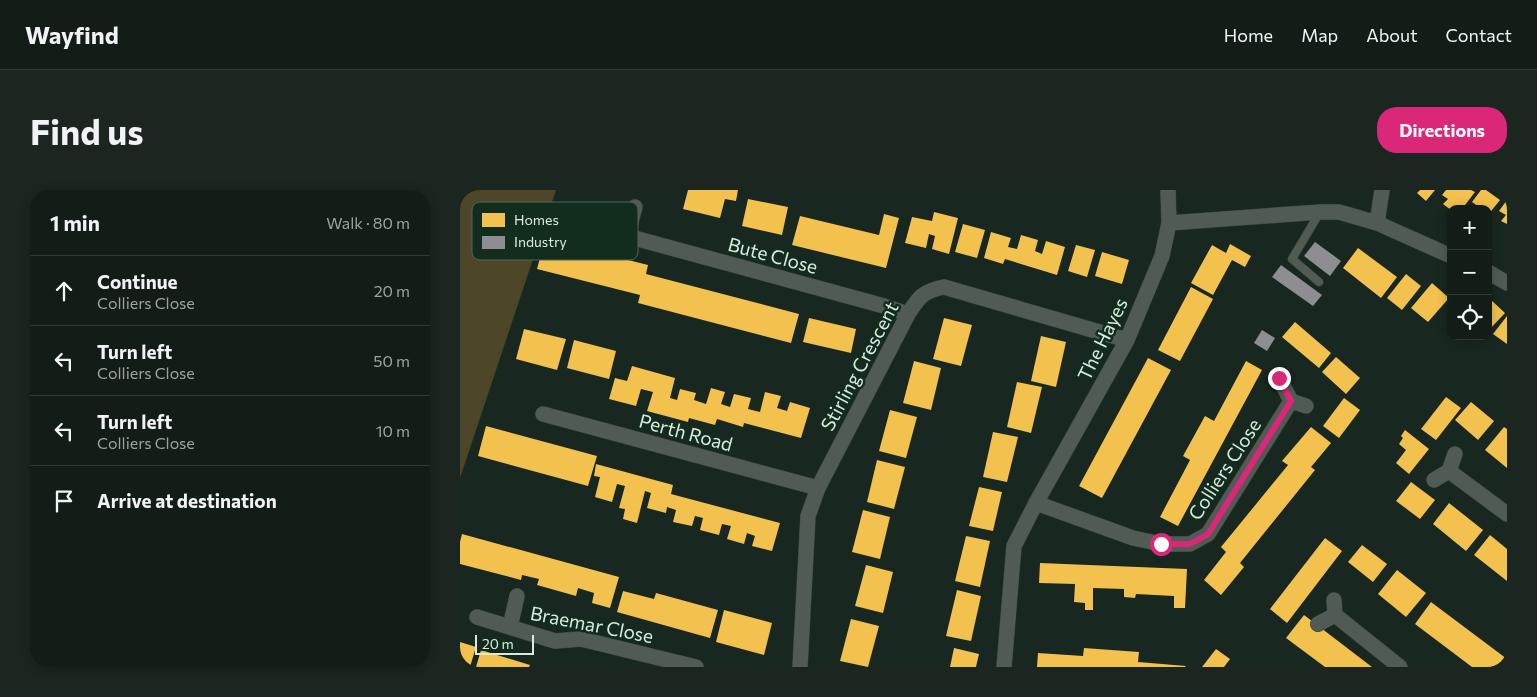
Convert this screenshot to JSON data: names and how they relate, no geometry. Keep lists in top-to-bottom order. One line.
{"streets":{"street":["Bute Close","The Hayes","Stirling Crescent","Perth Road","Colliers Close","Braemar Close"]},"crossings":[["Bute Close","Stirling Crescent"],["The Hayes","Stirling Crescent"],["The Hayes","Colliers Close"],["Stirling Crescent","Perth Road"]],"legend":["Homes","Industry"],"scale_bar":"20 m","page":{"header":"Wayfind","nav":["Home","Map","About","Contact"],"buttons":"Directions","title":"Find us","heading":["1 min","Walk · 80 m"],"map_buttons":["+","−"],"list":[["Continue","Colliers Close","20 m"],["Turn left","Colliers Close","50 m"],["Turn left","Colliers Close","10 m"],"Arrive at destination"],"scale":"20 m"}}
